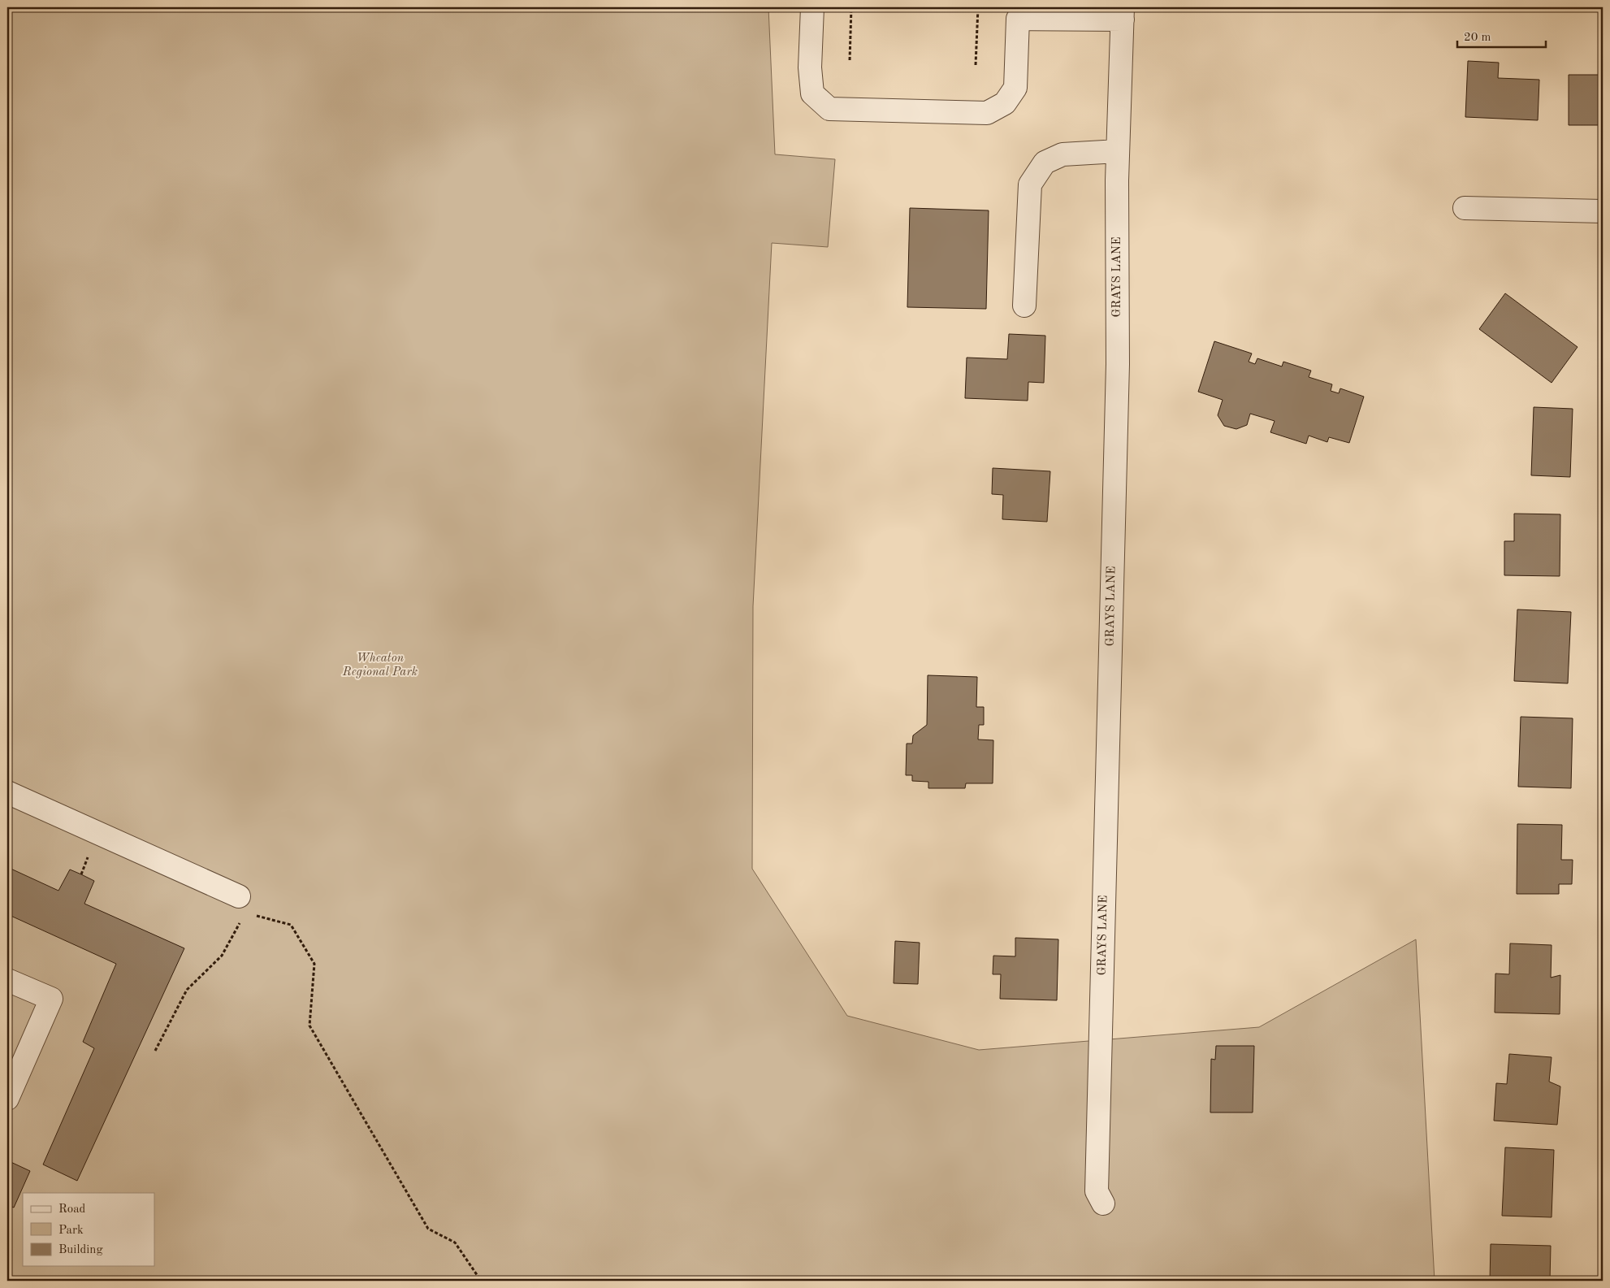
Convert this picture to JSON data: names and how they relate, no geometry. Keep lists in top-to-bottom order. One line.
{"streets":{"street":["GRAYS LANE"]},"parks":["Wheaton Regional Park"],"legend":["Road","Park","Building"],"scale_bar":"20 m"}
